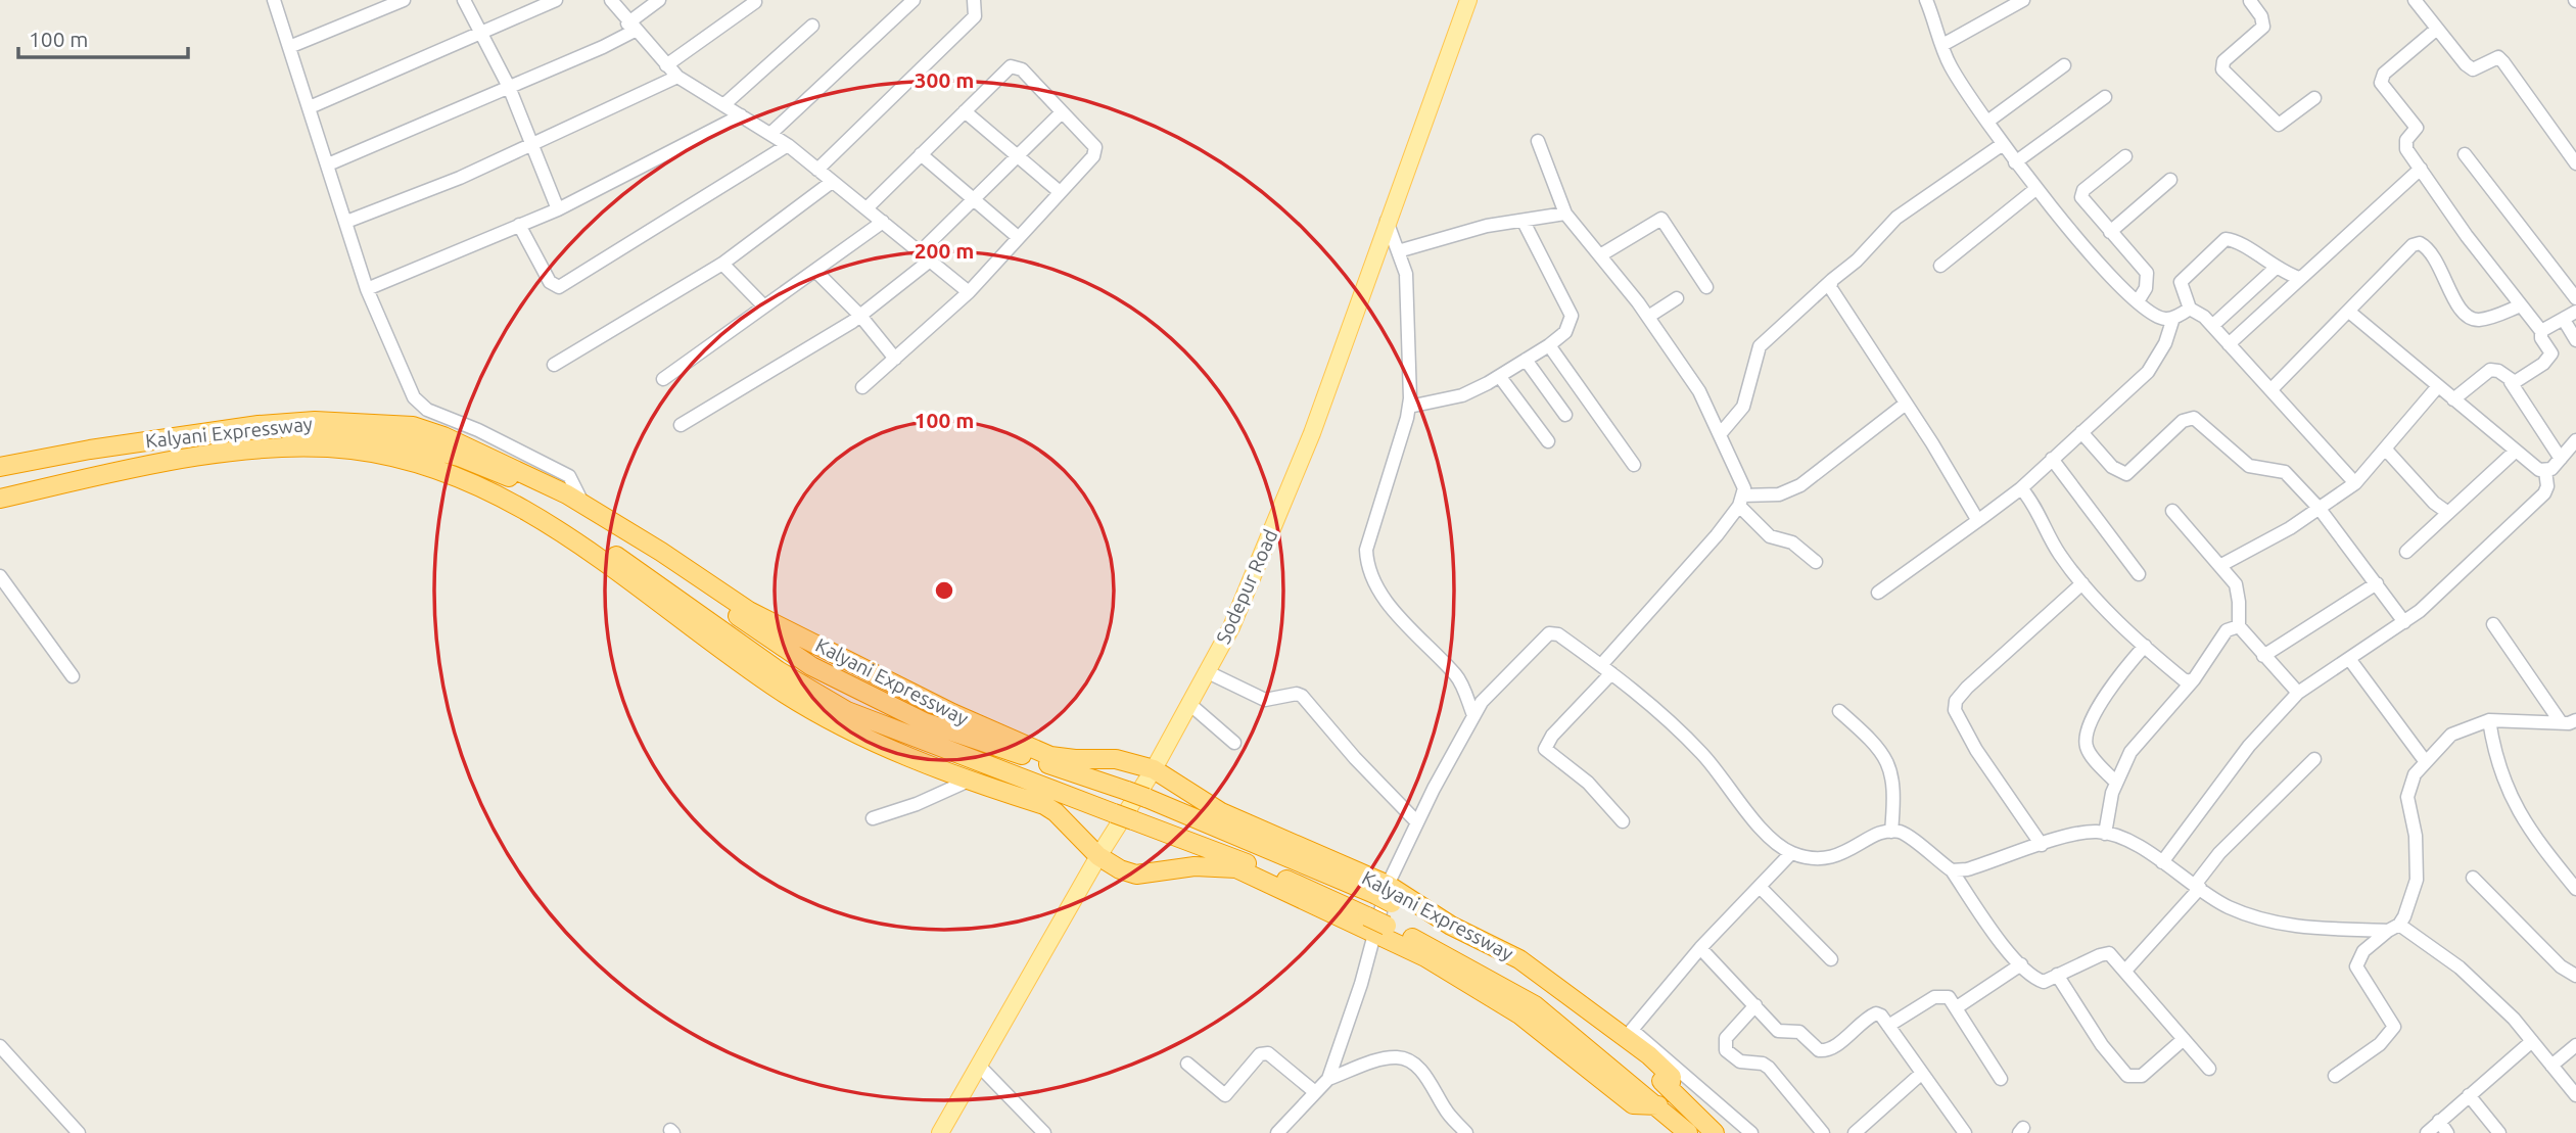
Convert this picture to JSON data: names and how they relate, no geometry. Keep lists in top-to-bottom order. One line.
{"streets":{"highway":["Kalyani Expressway"],"main road":["Sodepur Road"]},"crossings":[["Kalyani Expressway","Sodepur Road"]],"scale_bar":"100 m","rings":["300 m","200 m","100 m"]}
